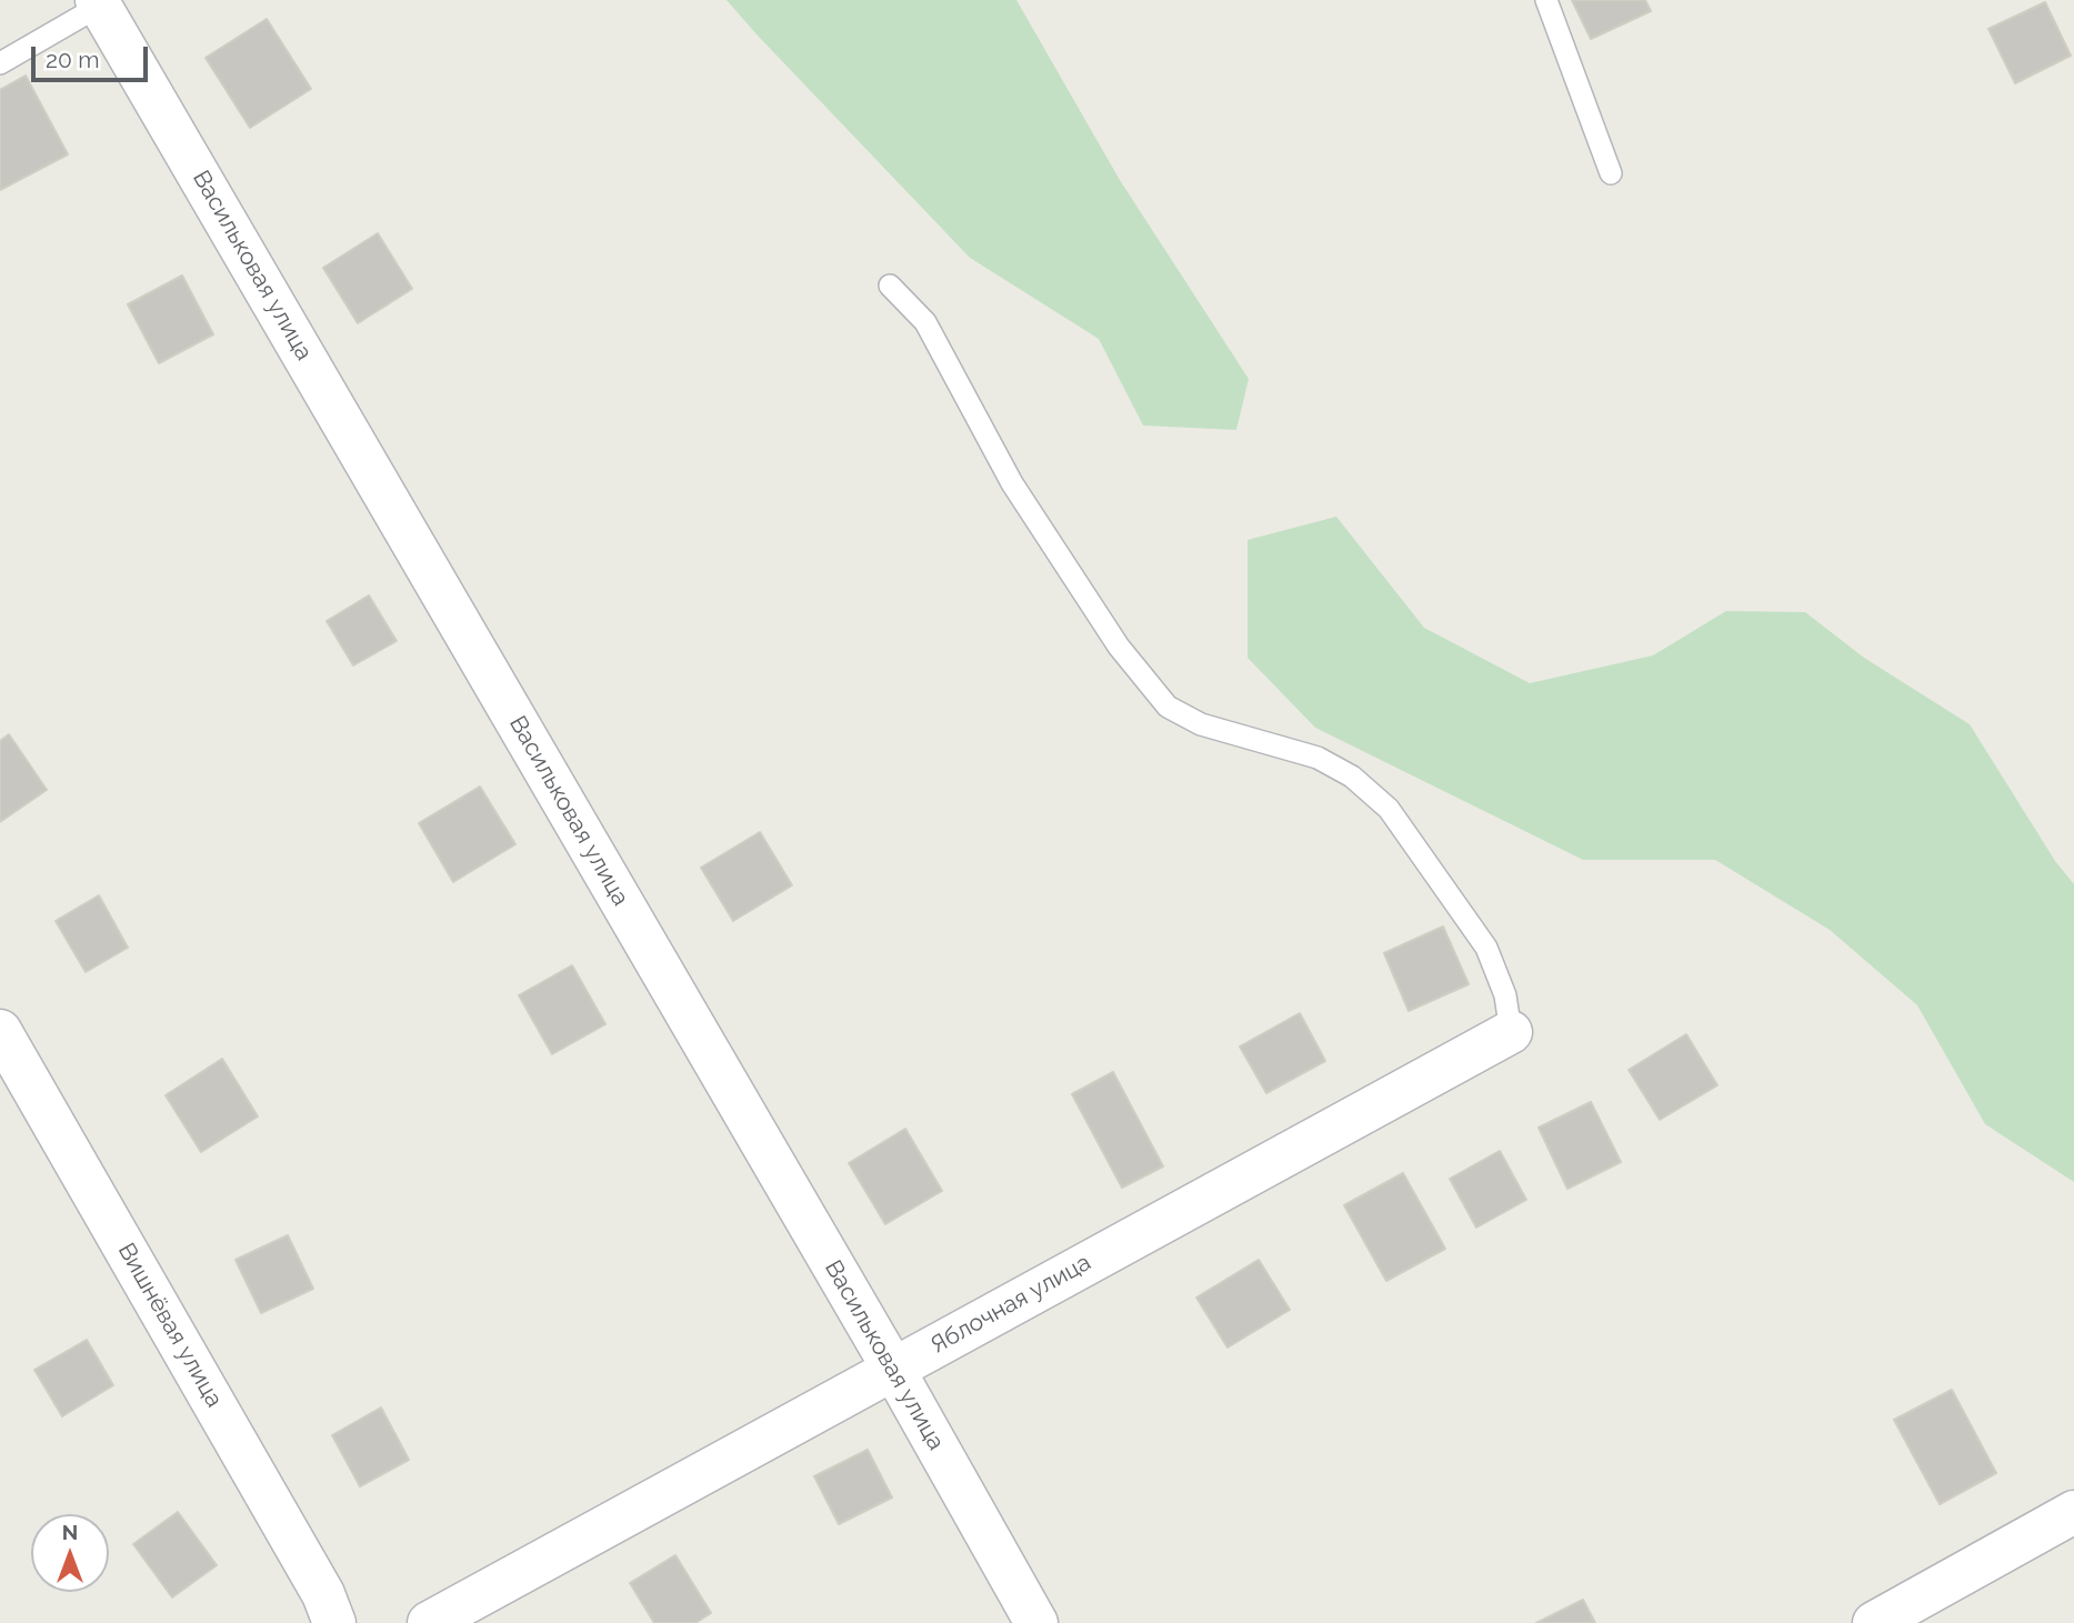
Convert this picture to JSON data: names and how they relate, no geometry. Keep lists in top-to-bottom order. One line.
{"streets":{"street":["Васильковая улица","Яблочная улица","Вишнёвая улица"]},"crossings":[["Васильковая улица","Яблочная улица"]],"scale_bar":"20 m","north":"top"}
